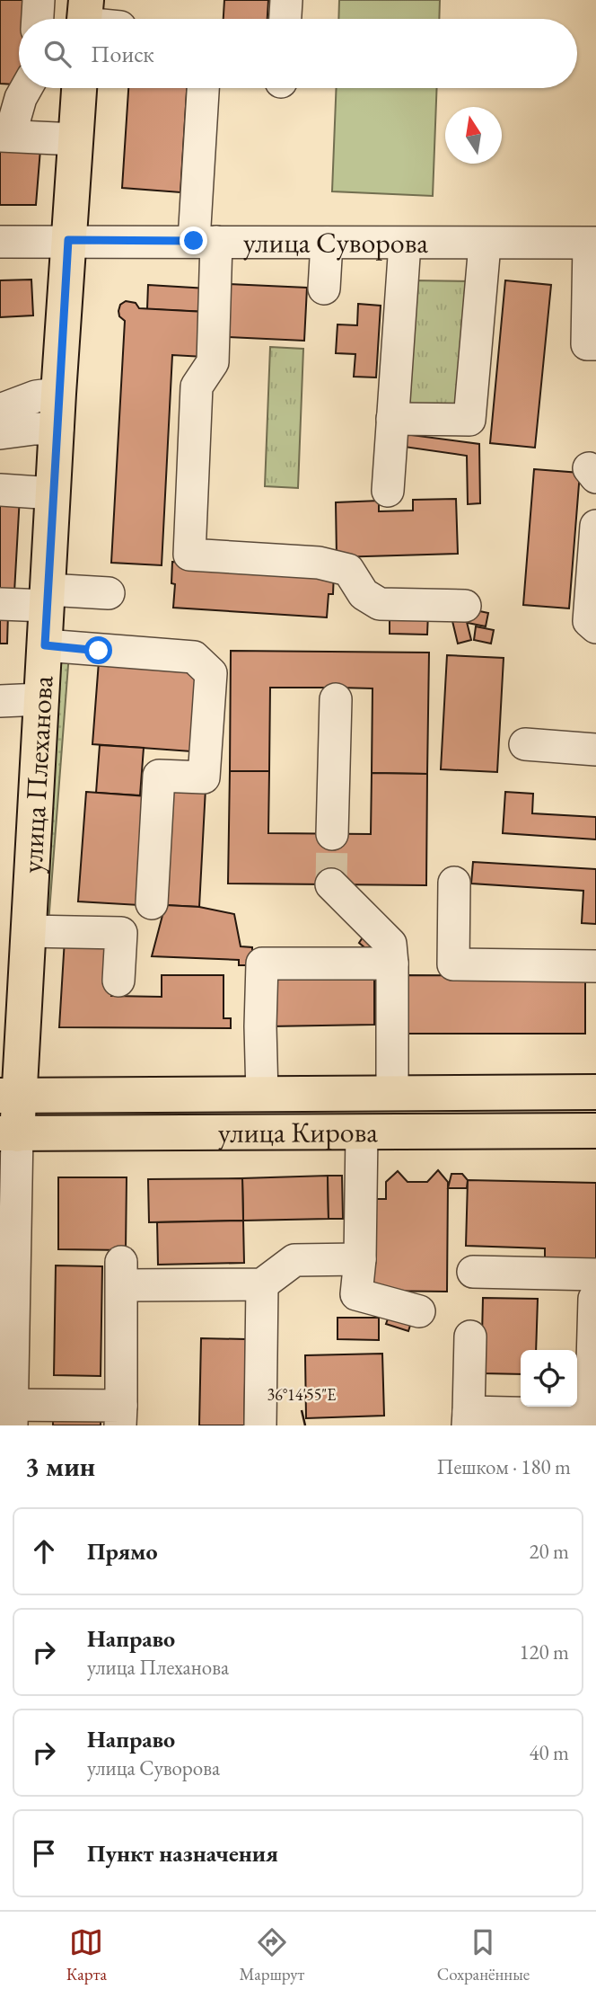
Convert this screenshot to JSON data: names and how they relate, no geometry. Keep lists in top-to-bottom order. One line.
{"streets":{"main road":["улица Плеханова","улица Кирова"],"street":["улица Суворова"]},"crossings":[["улица Суворова","улица Плеханова"],["улица Плеханова","улица Кирова"]],"north":"top","page":{"search":"Поиск","heading":["3 мин","Пешком · 180 m"],"list":[["Прямо","20 m"],["Направо","улица Плеханова","120 m"],["Направо","улица Суворова","40 m"],"Пункт назначения"],"nav":["Карта","Маршрут","Сохранённые"]},"coordinates":["36°14'55\"E"]}
